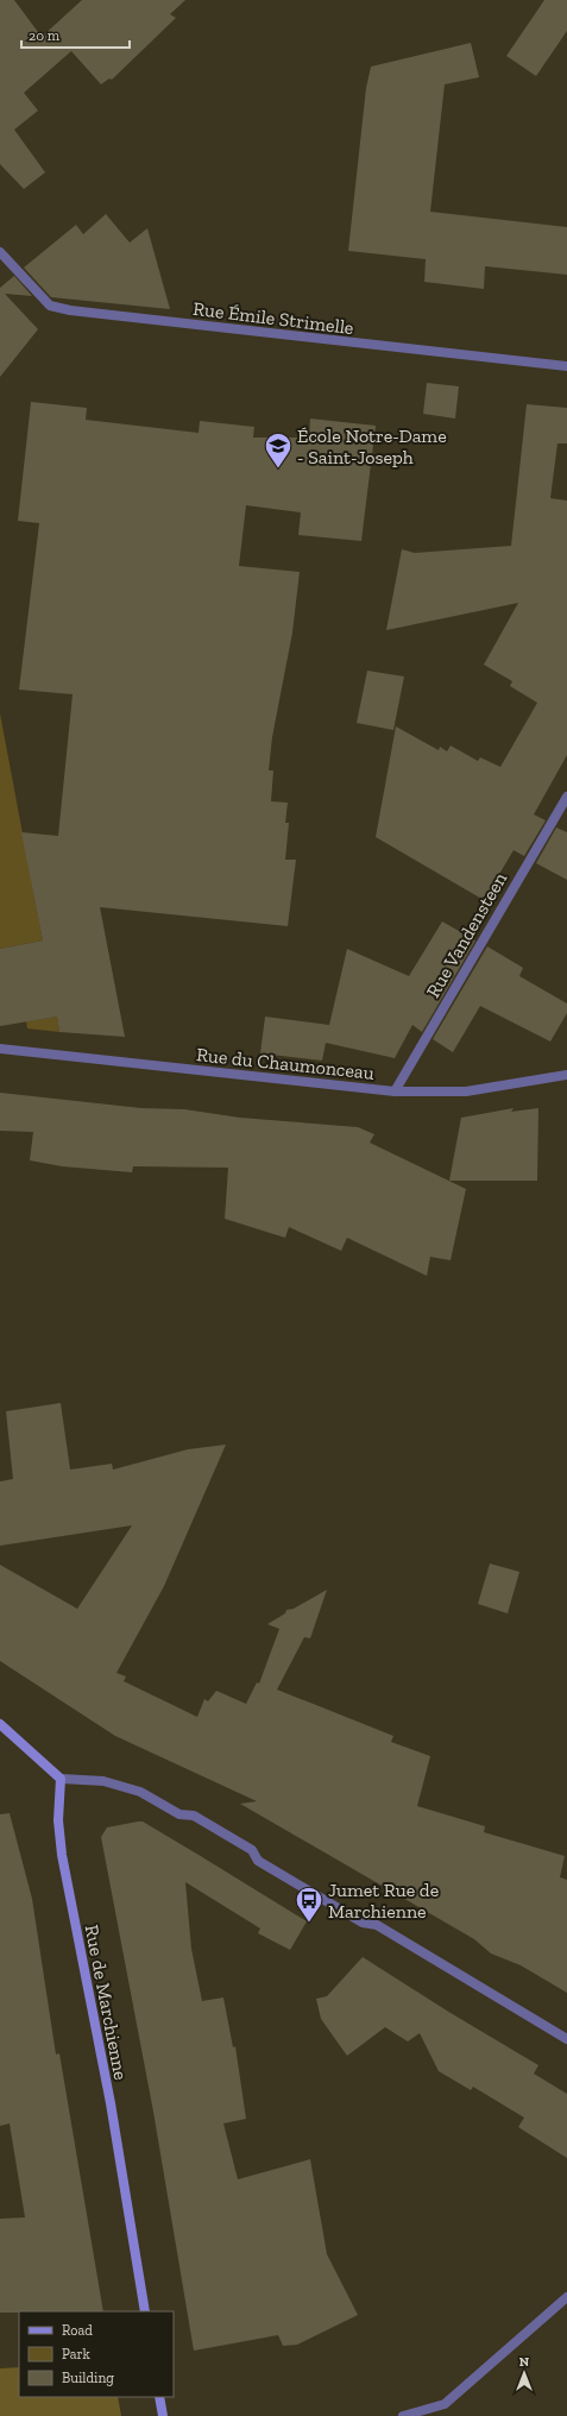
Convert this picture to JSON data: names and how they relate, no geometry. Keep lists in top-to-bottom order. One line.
{"streets":{"street":["Rue Émile Strimelle","Rue Vandensteen","Rue du Chaumonceau","Rue de Marchienne"]},"crossings":[["Rue Vandensteen","Rue du Chaumonceau"]],"places":{"school or university":["École Notre-Dame - Saint-Joseph"],"bus stop":["Jumet Rue de Marchienne"]},"legend":["Road","Park","Building"],"scale_bar":"20 m","north":"top"}
